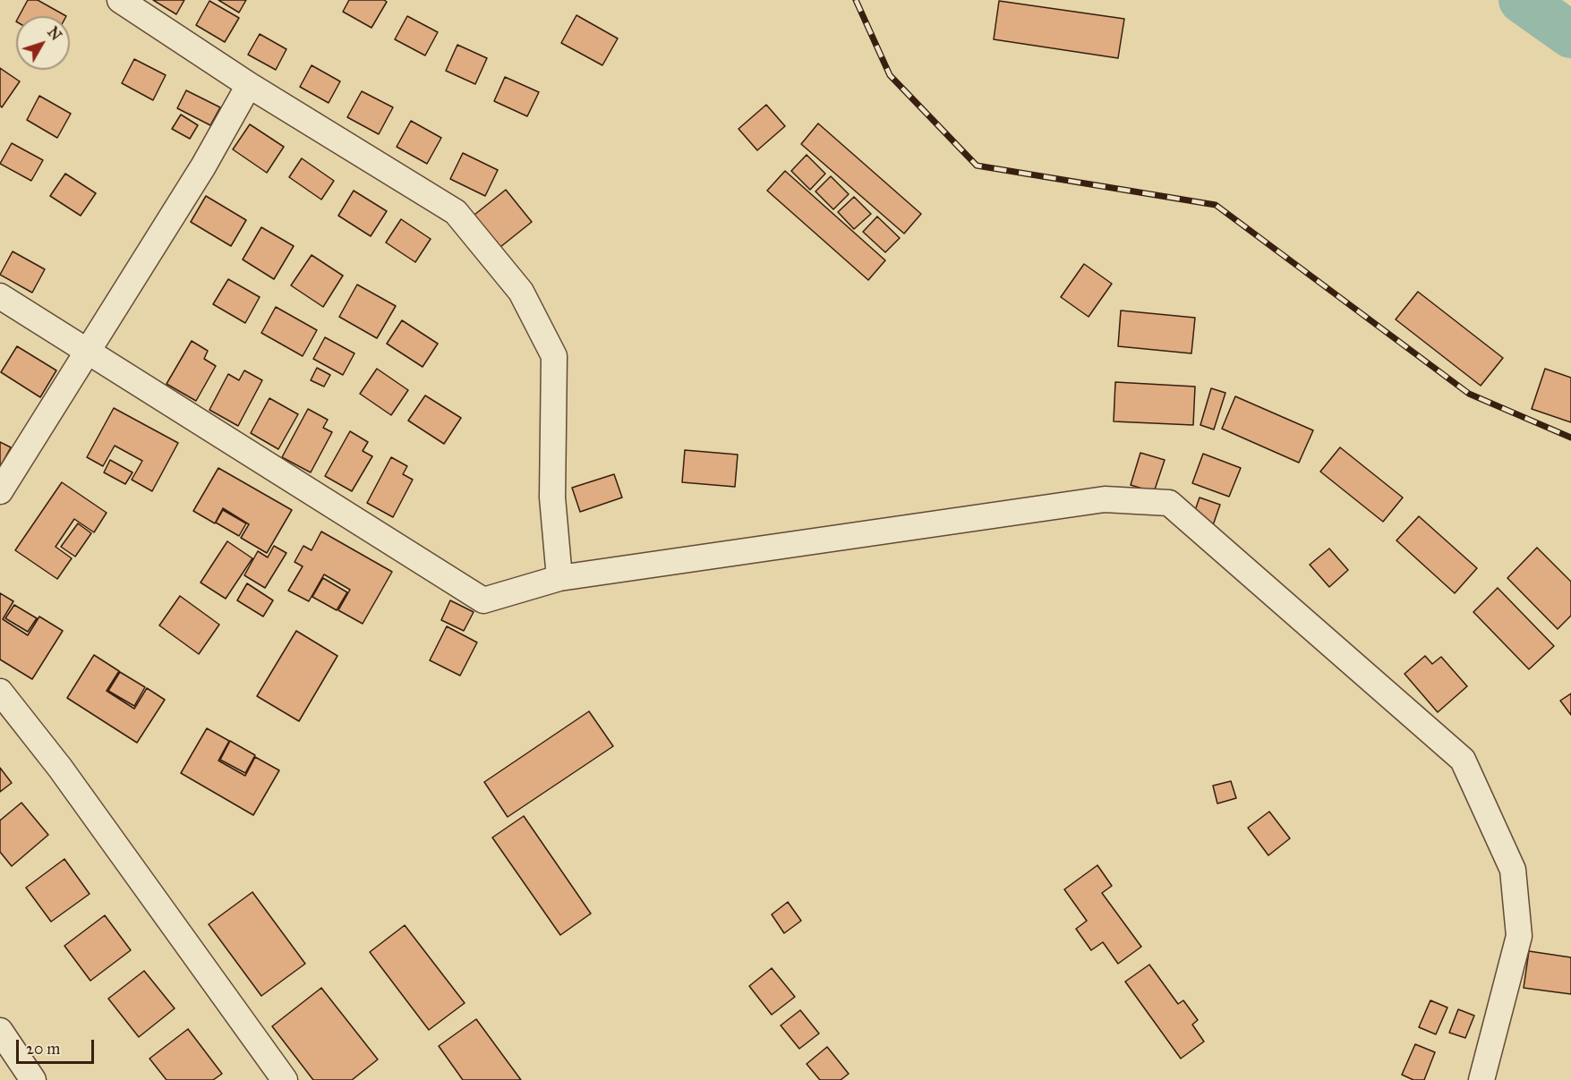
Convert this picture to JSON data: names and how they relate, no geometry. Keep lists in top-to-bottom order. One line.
{"scale_bar":"20 m","north":"top right"}
